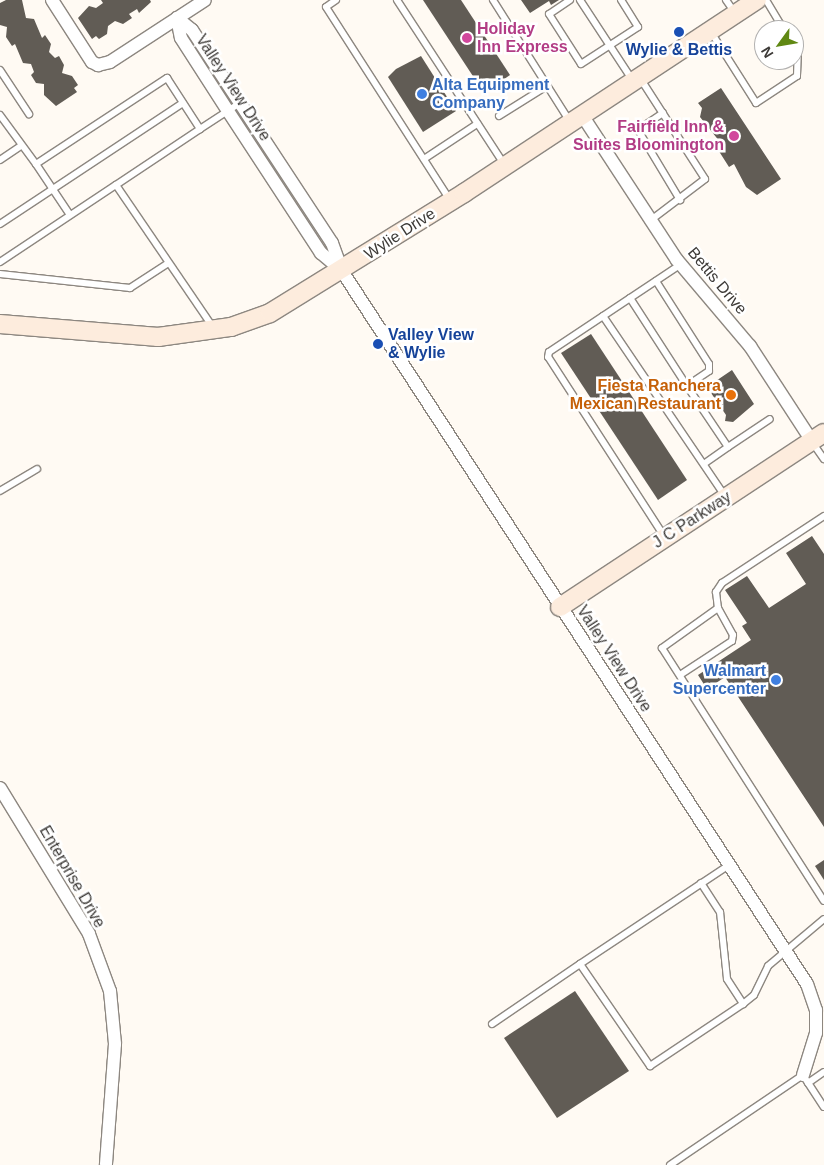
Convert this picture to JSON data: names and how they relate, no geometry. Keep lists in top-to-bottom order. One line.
{"streets":{"main road":["Wylie Drive","J C Parkway"],"street":["Valley View Drive","Bettis Drive","Enterprise Drive"]},"crossings":[["Valley View Drive","Wylie Drive"],["Valley View Drive","J C Parkway"],["Wylie Drive","Bettis Drive"],["Bettis Drive","J C Parkway"]],"places":["Wylie & Bettis","Holiday Inn Express","Alta Equipment Company","Fairfield Inn & Suites Bloomington","Valley View & Wylie","Fiesta Ranchera Mexican Restaurant","Walmart Supercenter"],"north":"bottom left"}
